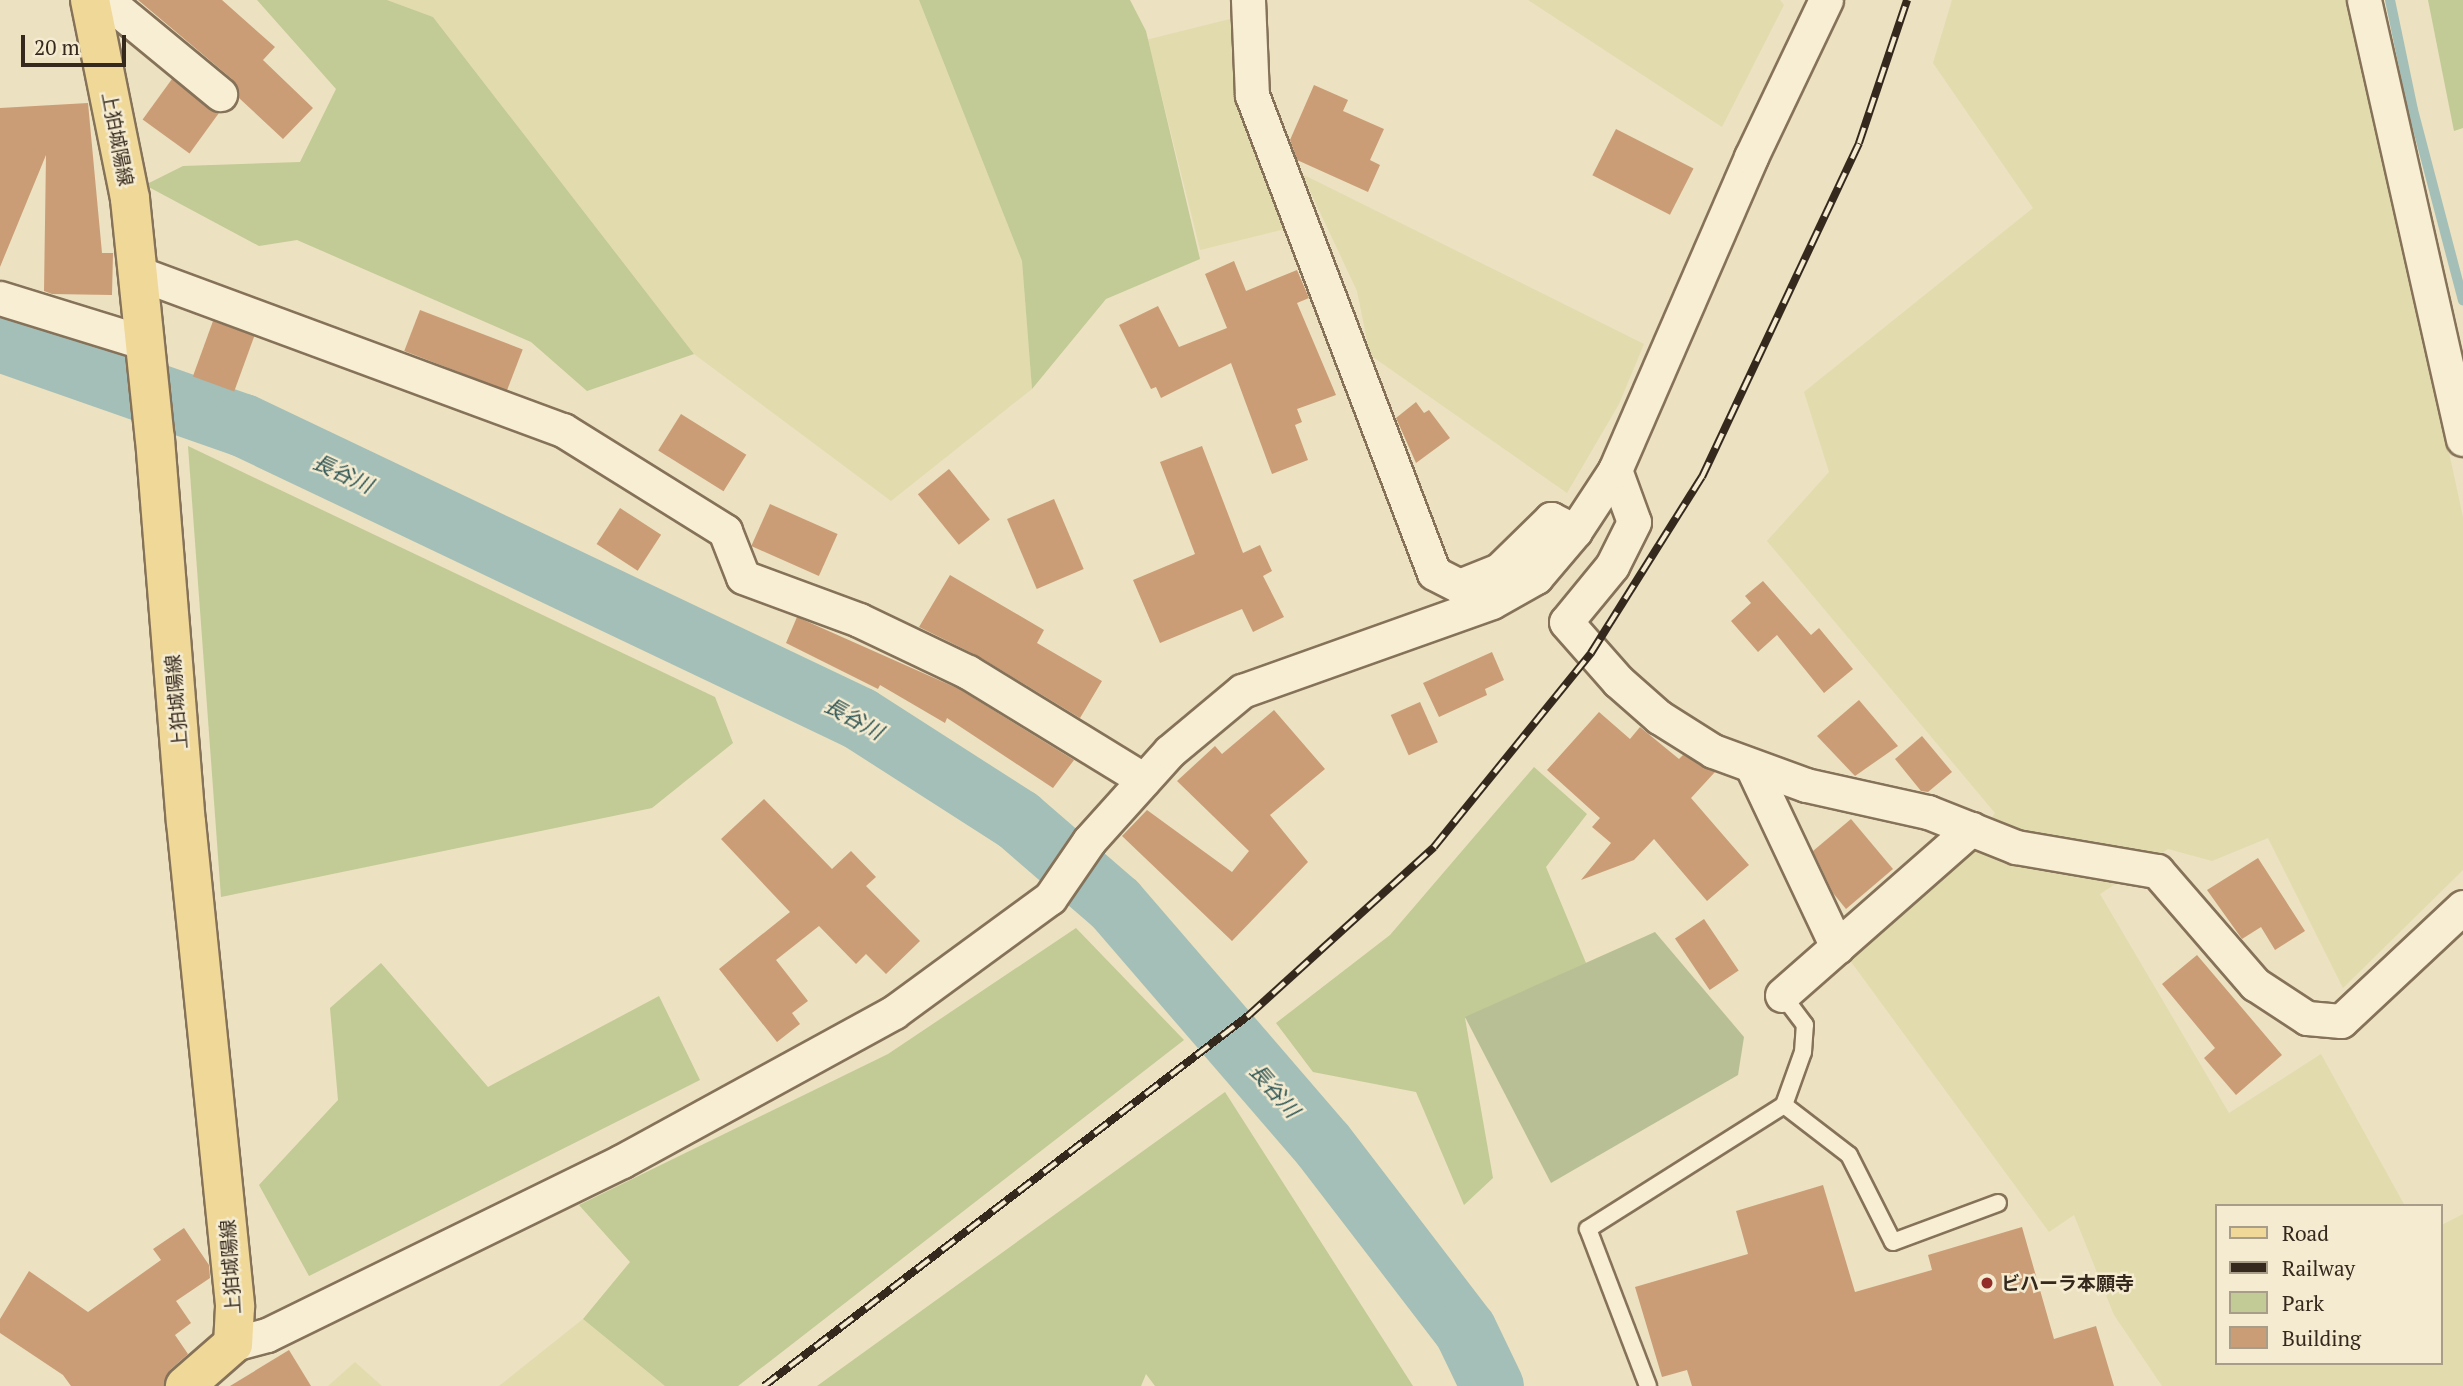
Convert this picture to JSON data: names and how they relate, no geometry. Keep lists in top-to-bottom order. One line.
{"streets":{"main road":["上狛城陽線"]},"water":["長谷川"],"places":["ビハーラ本願寺"],"legend":["Road","Railway","Park","Building"],"scale_bar":"20 m"}
